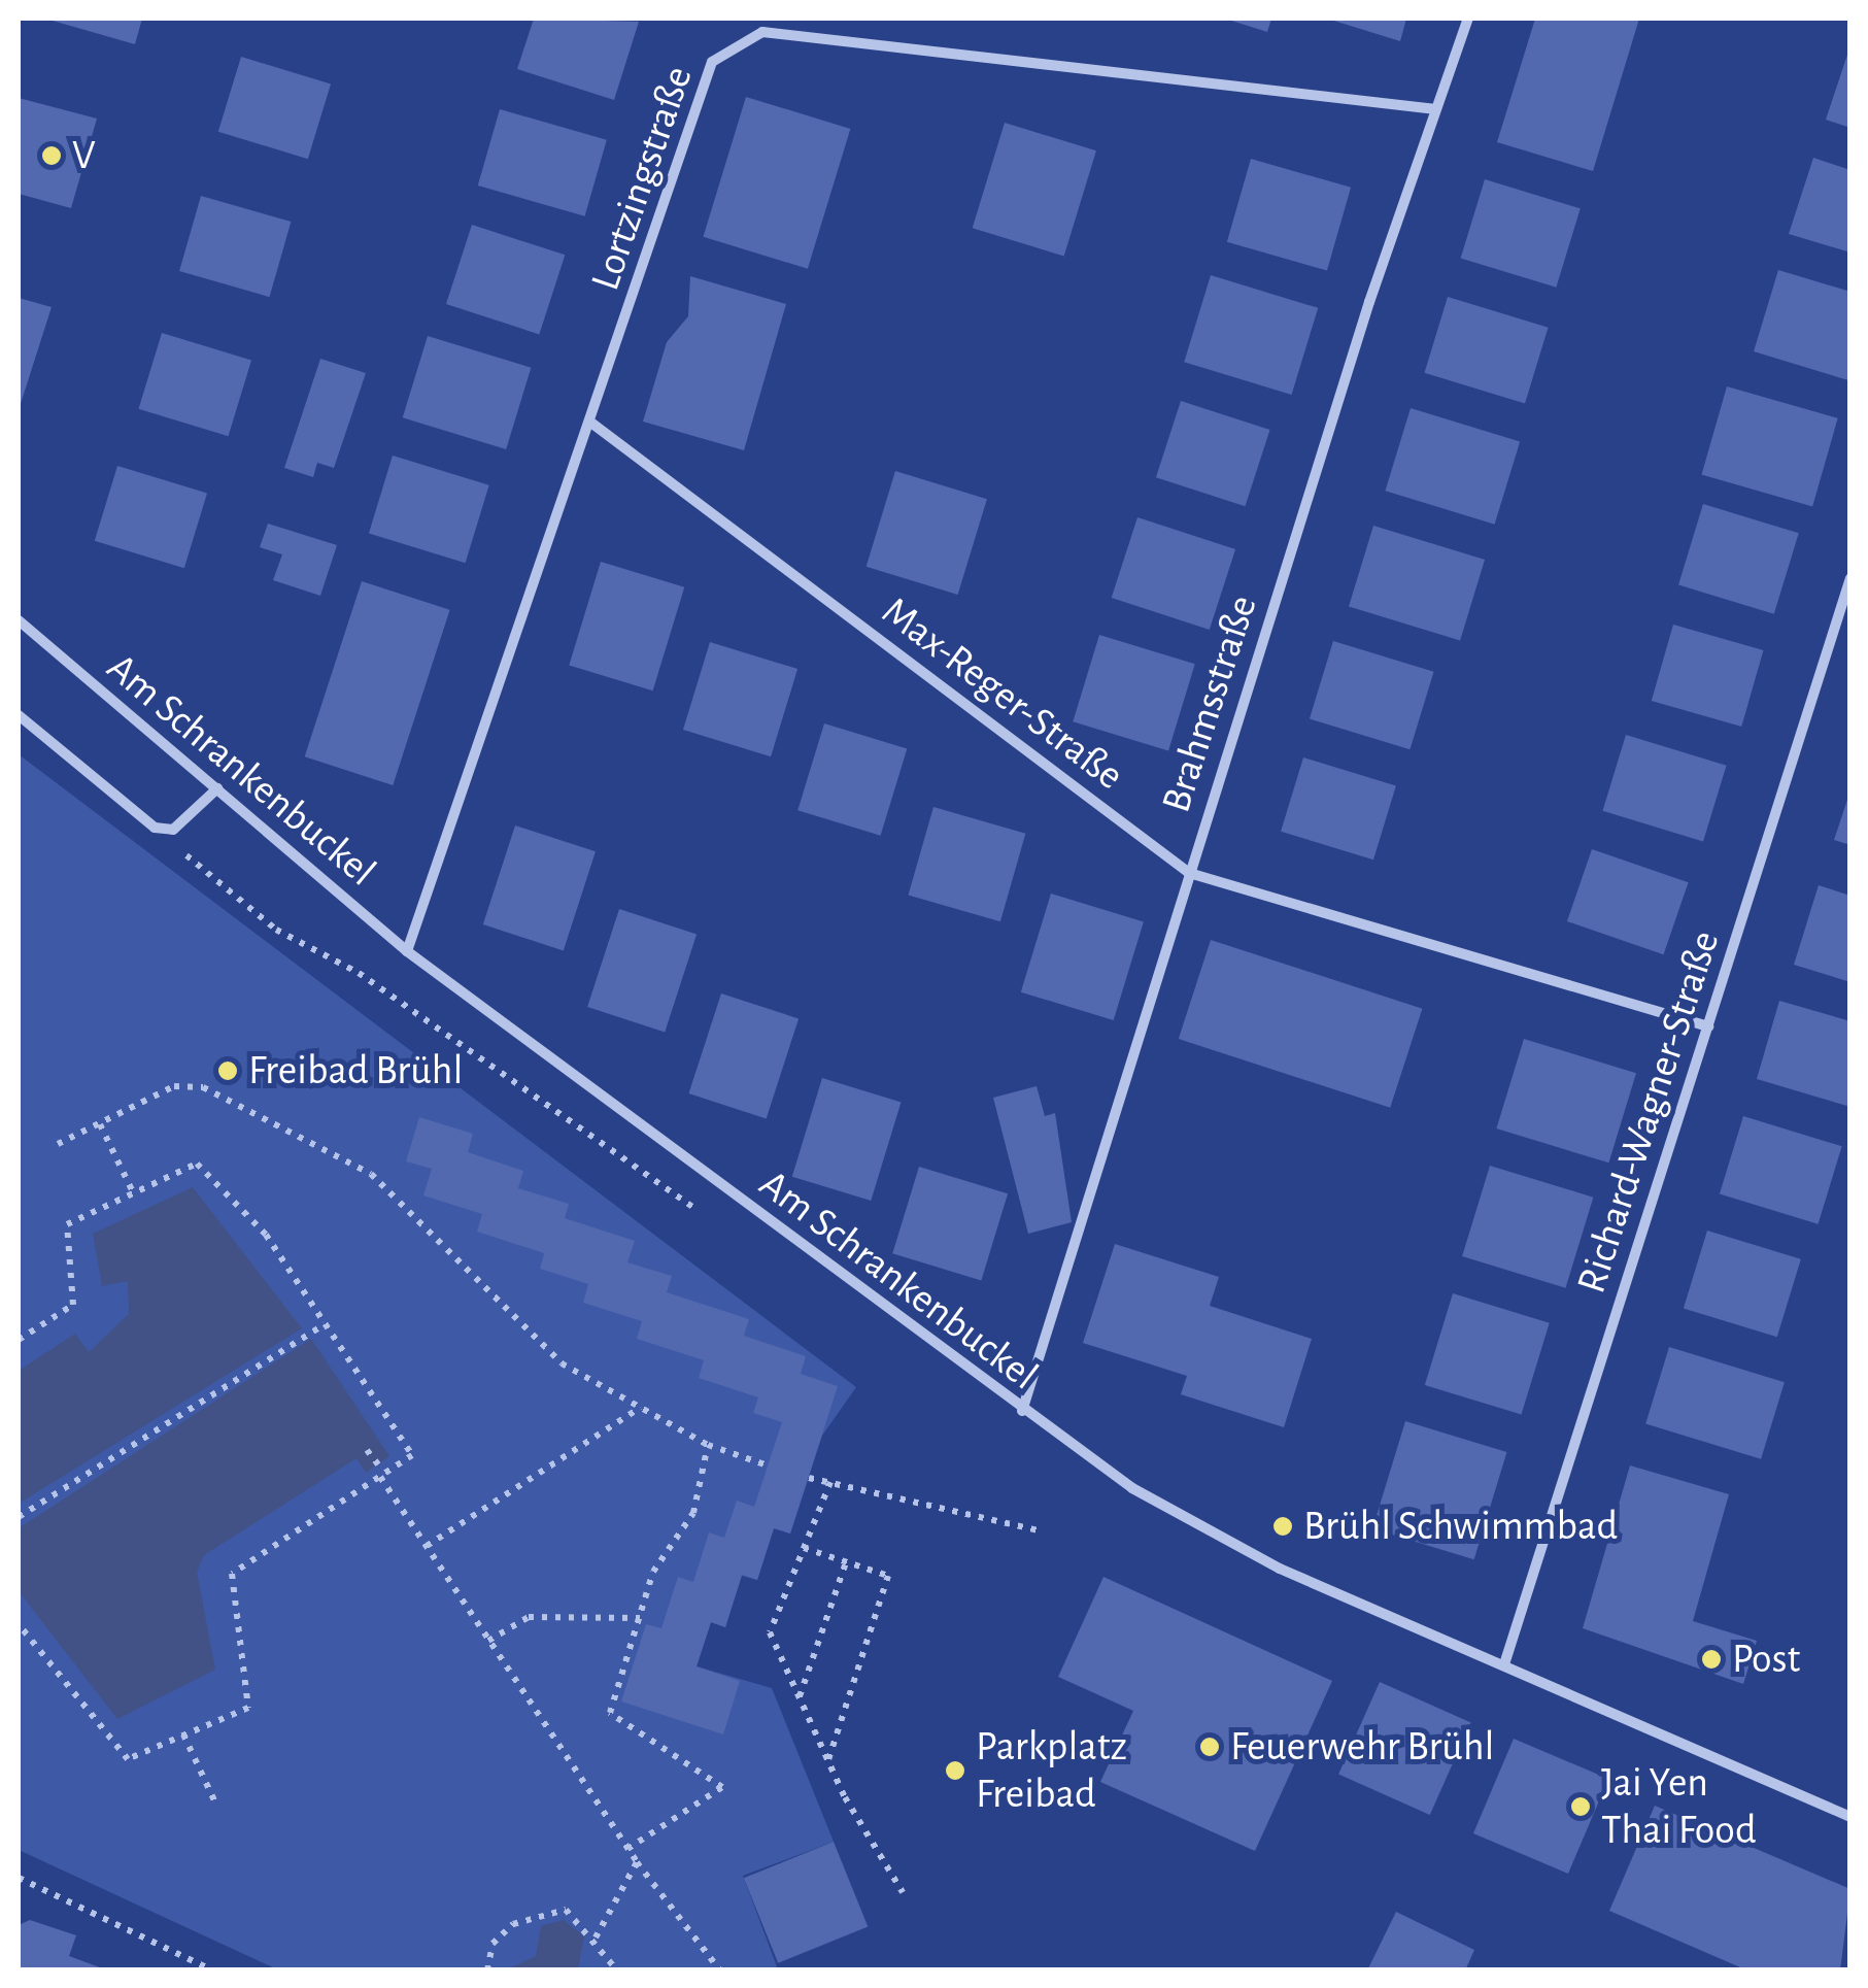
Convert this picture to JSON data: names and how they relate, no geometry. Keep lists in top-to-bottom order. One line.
{"streets":{"street":["Lortzingstraße","Max-Reger-Straße","Brahmsstraße","Am Schrankenbuckel","Richard-Wagner-Straße"]},"crossings":[["Lortzingstraße","Max-Reger-Straße"],["Lortzingstraße","Brahmsstraße"],["Lortzingstraße","Am Schrankenbuckel"],["Max-Reger-Straße","Brahmsstraße"],["Max-Reger-Straße","Richard-Wagner-Straße"],["Brahmsstraße","Am Schrankenbuckel"],["Am Schrankenbuckel","Richard-Wagner-Straße"]],"places":["V","Freibad Brühl","Brühl Schwimmbad","Post","Feuerwehr Brühl","Parkplatz Freibad","Jai Yen Thai Food"]}
